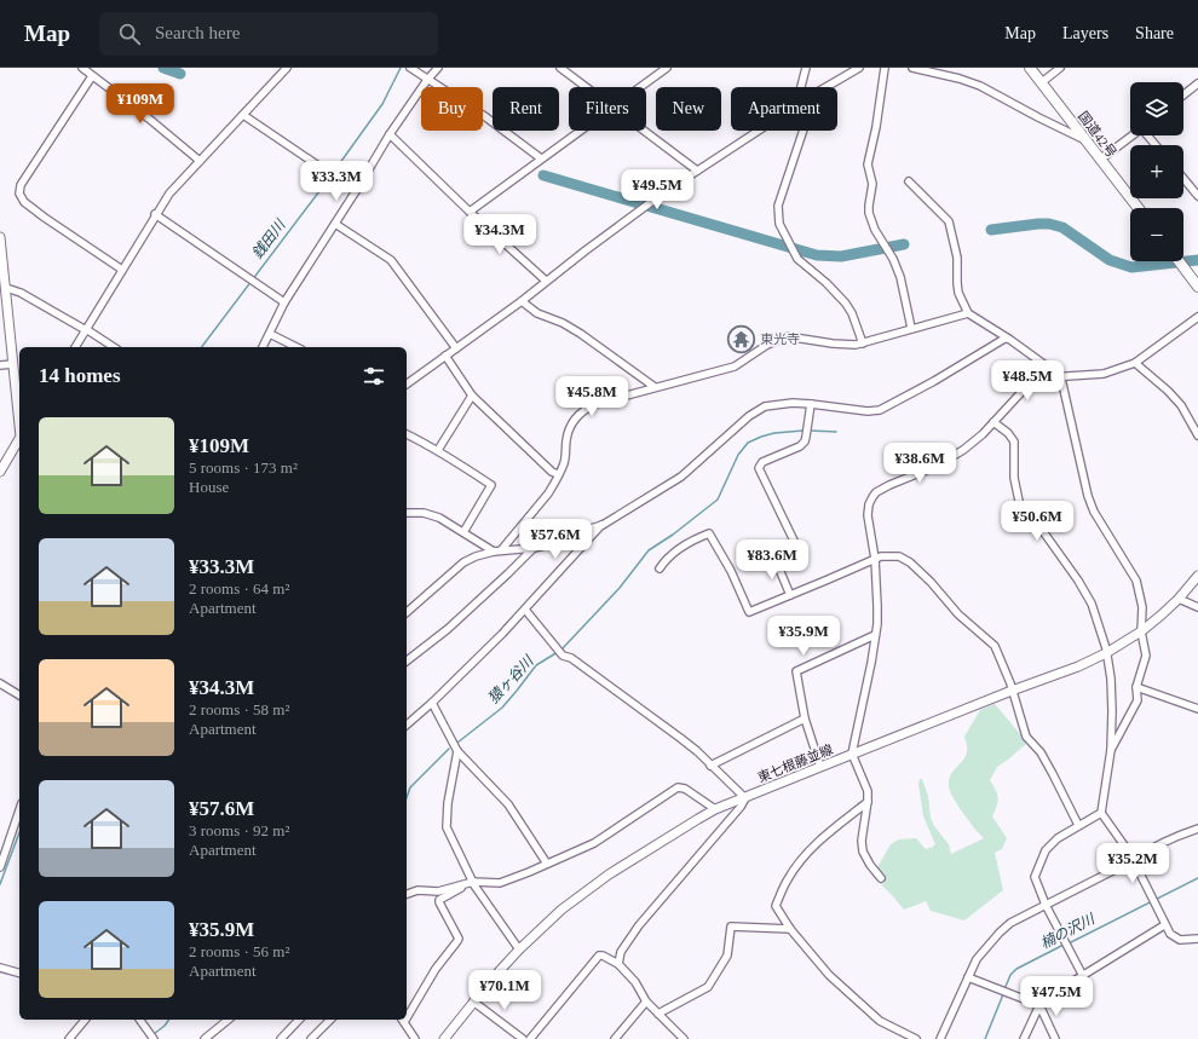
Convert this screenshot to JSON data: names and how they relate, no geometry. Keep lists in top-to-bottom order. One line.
{"streets":{"highway":["国道42号"],"main road":["東七根藤並線"]},"water":["銭田川","猿ヶ谷川","楠の沢川"],"places":{"temple":["東光寺"]},"page":{"header":"Map","search":"Search here","nav":["Map","Layers","Share"],"map_buttons":["+","−"],"price":["¥109M","¥33.3M","¥49.5M","¥34.3M","¥48.5M","¥45.8M","¥38.6M","¥50.6M","¥57.6M","¥83.6M","¥35.9M","¥35.2M","¥70.1M","¥47.5M"],"chip":["Buy","Rent","Filters","New","Apartment"],"heading":"14 homes","list":[{"name":"¥109M","note":"5 rooms · 173 m² · House"},{"name":"¥33.3M","note":"2 rooms · 64 m² · Apartment"},{"name":"¥34.3M","note":"2 rooms · 58 m² · Apartment"},{"name":"¥57.6M","note":"3 rooms · 92 m² · Apartment"},{"name":"¥35.9M","note":"2 rooms · 56 m² · Apartment"}]}}
